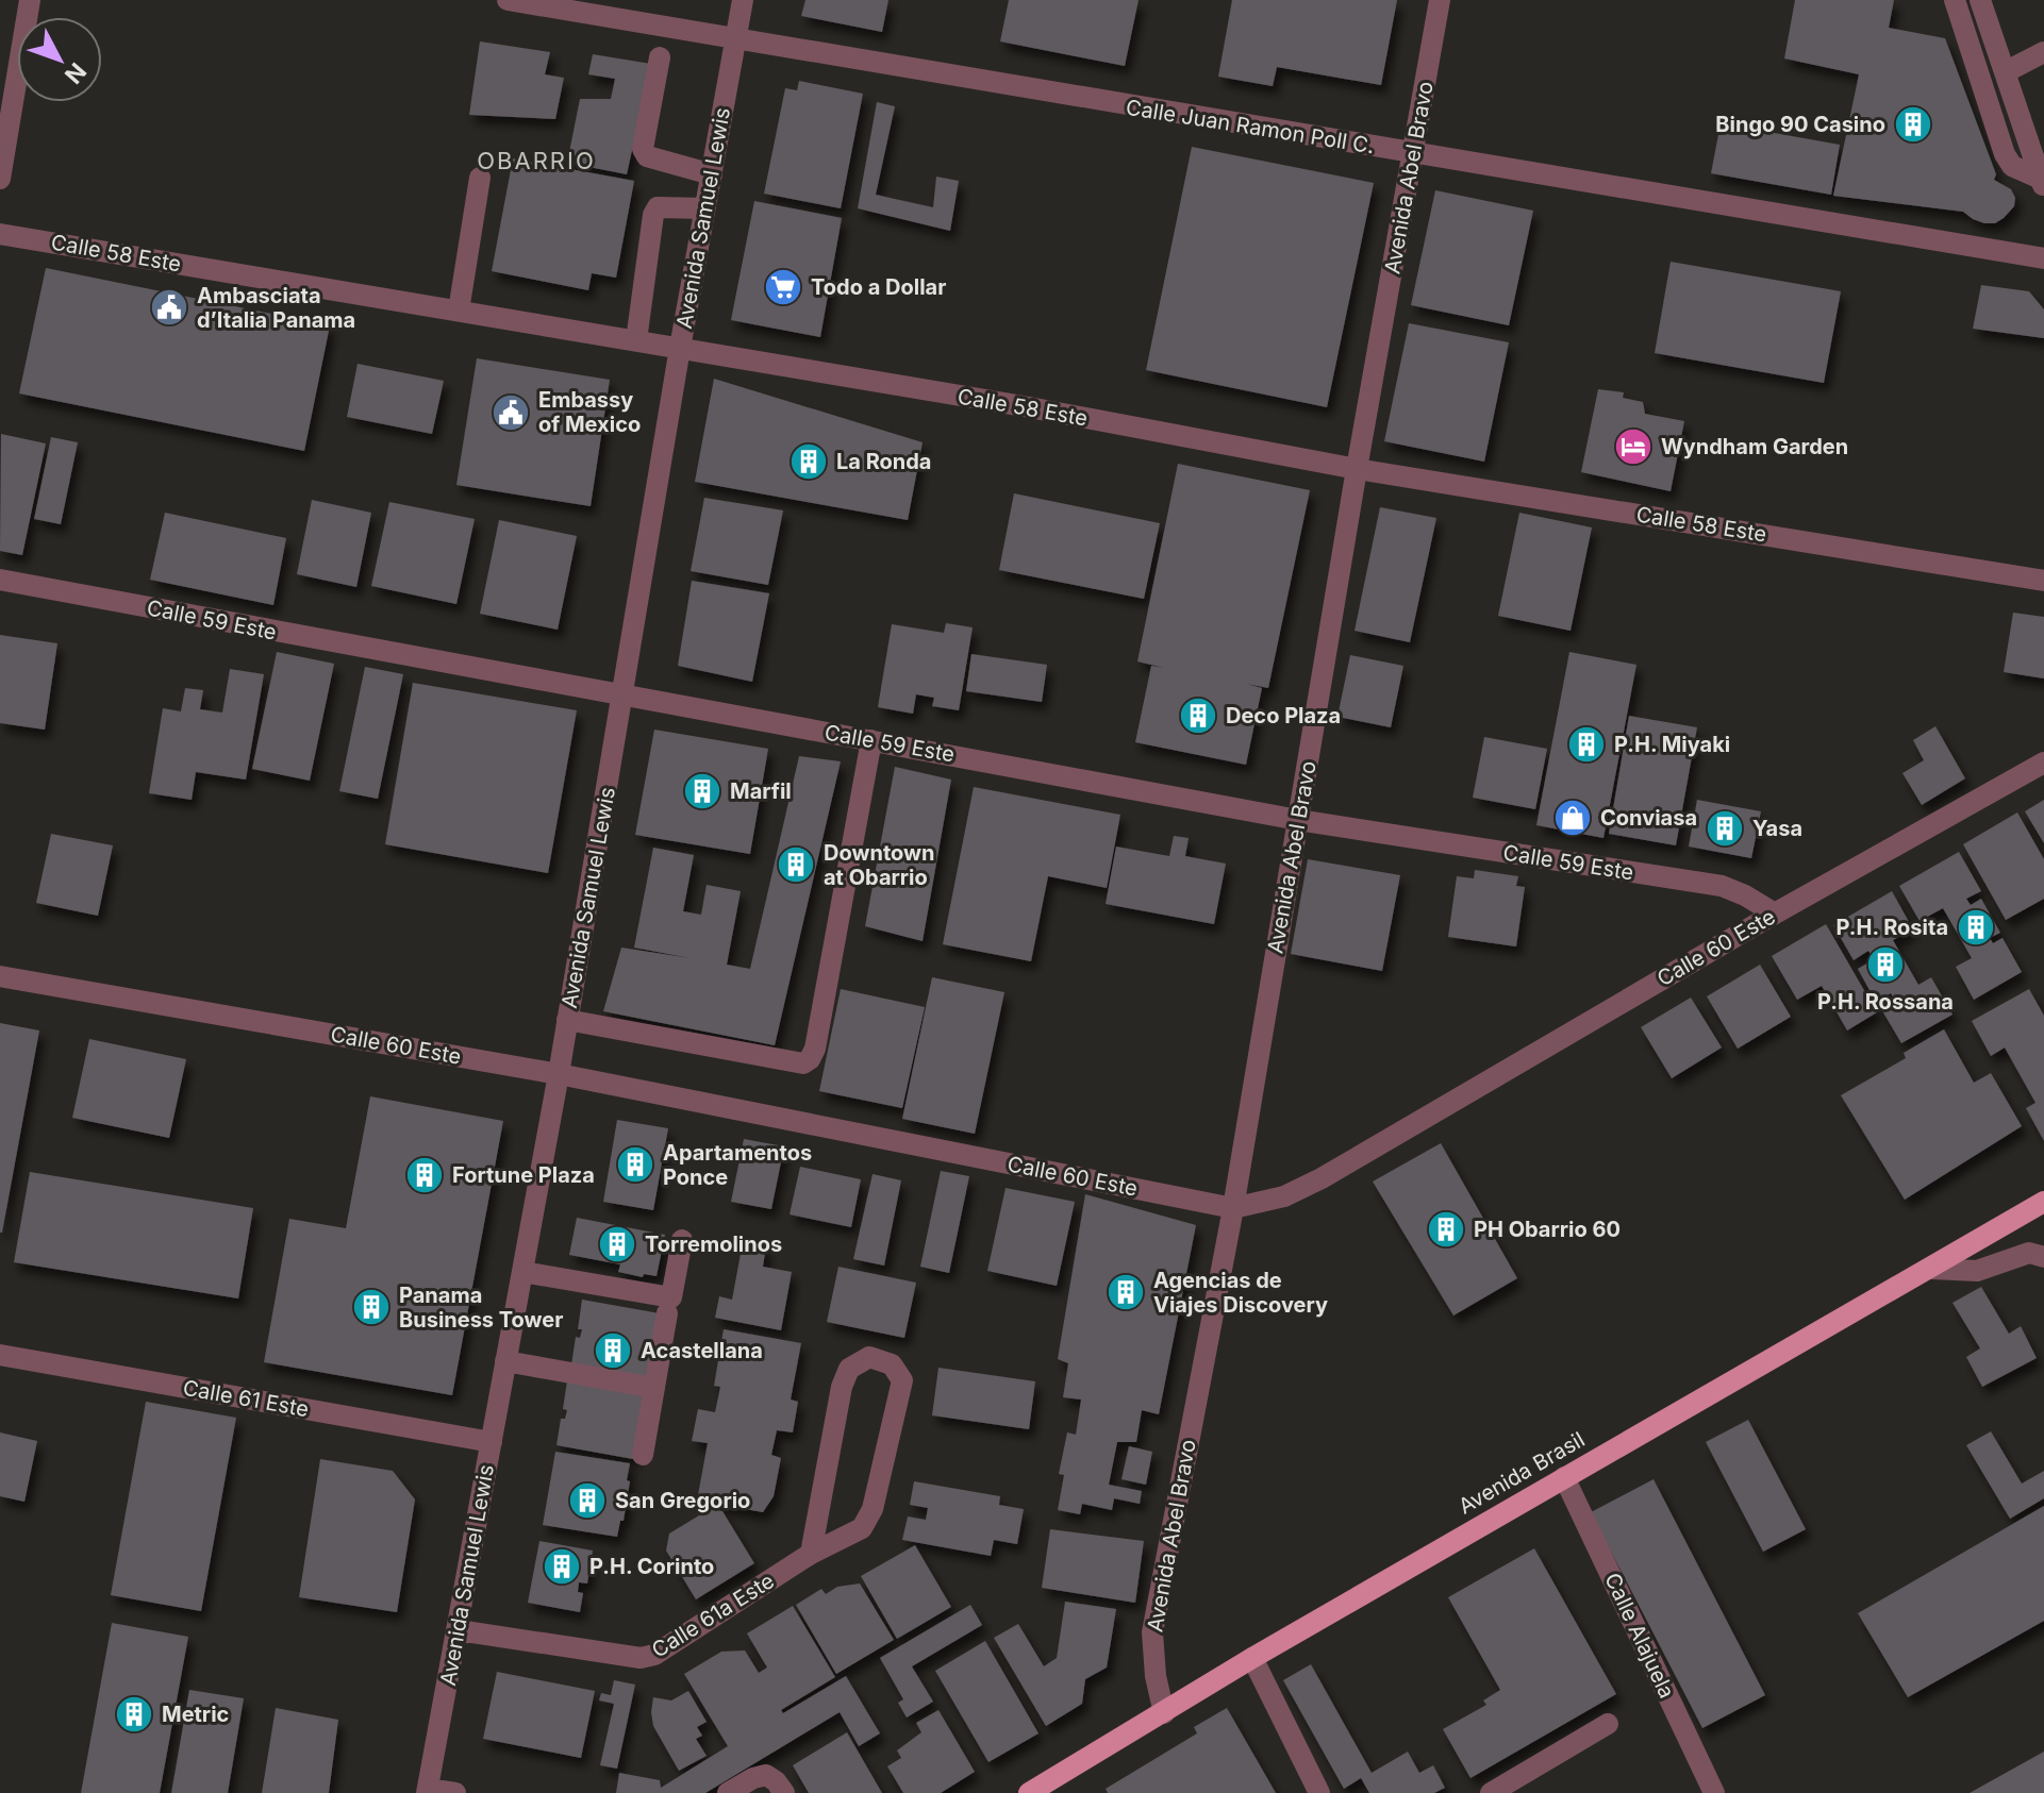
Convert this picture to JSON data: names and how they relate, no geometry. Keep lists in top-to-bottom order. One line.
{"streets":{"main road":["Avenida Brasil"],"street":["Calle Juan Ramon Poll C.","Avenida Abel Bravo","Avenida Samuel Lewis","Calle 58 Este","Calle 59 Este","Calle 60 Este","Calle 61 Este","Calle 61a Este","Calle Alajuela"]},"crossings":[["Calle Juan Ramon Poll C.","Avenida Abel Bravo"],["Calle Juan Ramon Poll C.","Avenida Samuel Lewis"],["Avenida Abel Bravo","Calle 58 Este"],["Avenida Abel Bravo","Calle 59 Este"],["Avenida Abel Bravo","Calle 60 Este"],["Avenida Abel Bravo","Avenida Brasil"],["Avenida Samuel Lewis","Calle 58 Este"],["Avenida Samuel Lewis","Calle 59 Este"],["Avenida Samuel Lewis","Calle 60 Este"],["Avenida Samuel Lewis","Calle 61 Este"],["Avenida Samuel Lewis","Calle 61a Este"],["Calle 59 Este","Calle 60 Este"],["Avenida Brasil","Calle Alajuela"]],"districts":["OBARRIO"],"places":{"building":["Bingo 90 Casino","La Ronda","Deco Plaza","P.H. Miyaki","Marfil","Yasa","Downtown at Obarrio","P.H. Rosita","P.H. Rossana","Apartamentos Ponce","Fortune Plaza","PH Obarrio 60","Torremolinos","Agencias de Viajes Discovery","Panama Business Tower","Acastellana","San Gregorio","P.H. Corinto","Metric"],"supermarket":["Todo a Dollar"],"public building":["Ambasciata d’Italia Panama","Embassy of Mexico"],"hotel":["Wyndham Garden"],"shop":["Conviasa"]},"north":"bottom right"}
